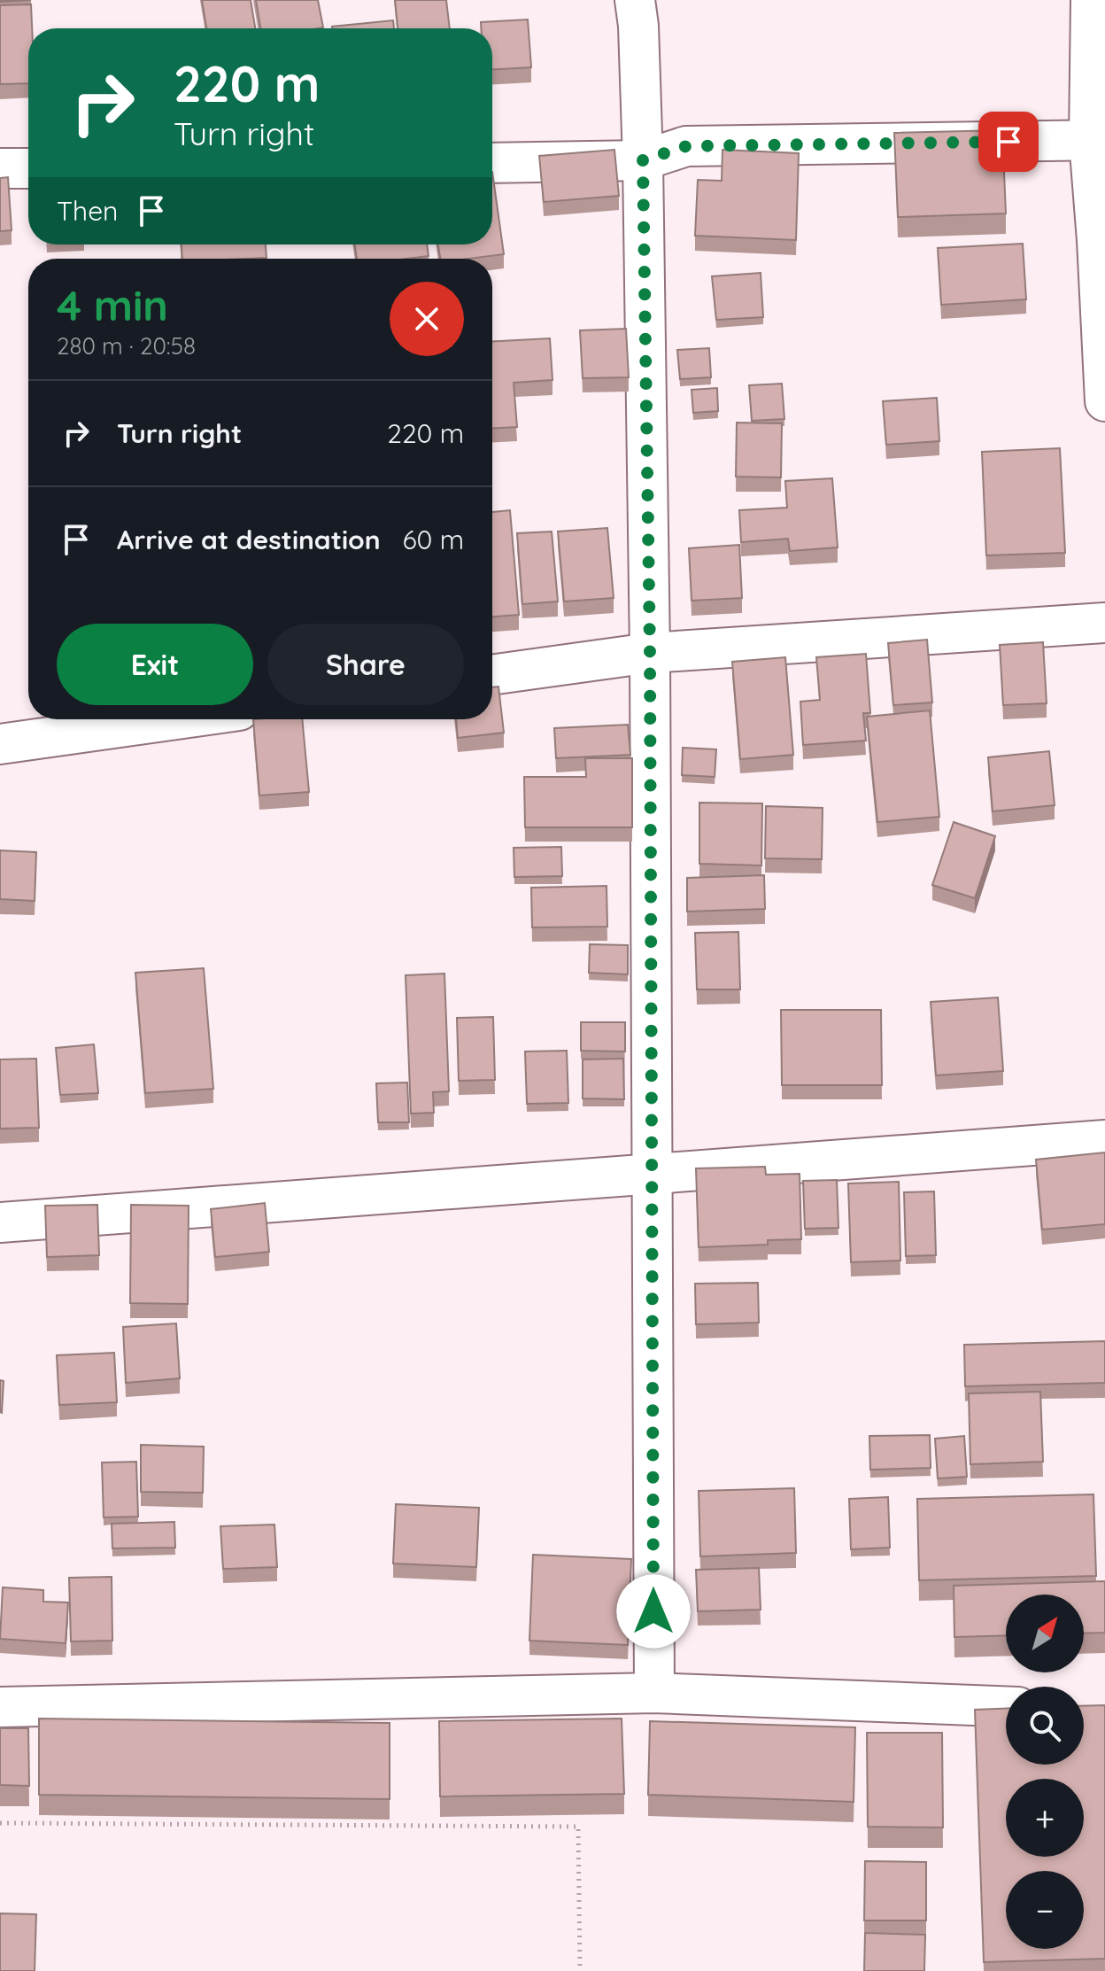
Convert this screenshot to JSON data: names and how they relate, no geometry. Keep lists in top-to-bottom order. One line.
{"north":"top right","page":{"turn":["220 m","Turn right"],"then":"Then","heading":["4 min","280 m · 20:58"],"list":[{"name":"Turn right","value":"220 m"},{"name":"Arrive at destination","value":"60 m"}],"buttons":["Exit","Share"],"map_buttons":["+","−"]}}
